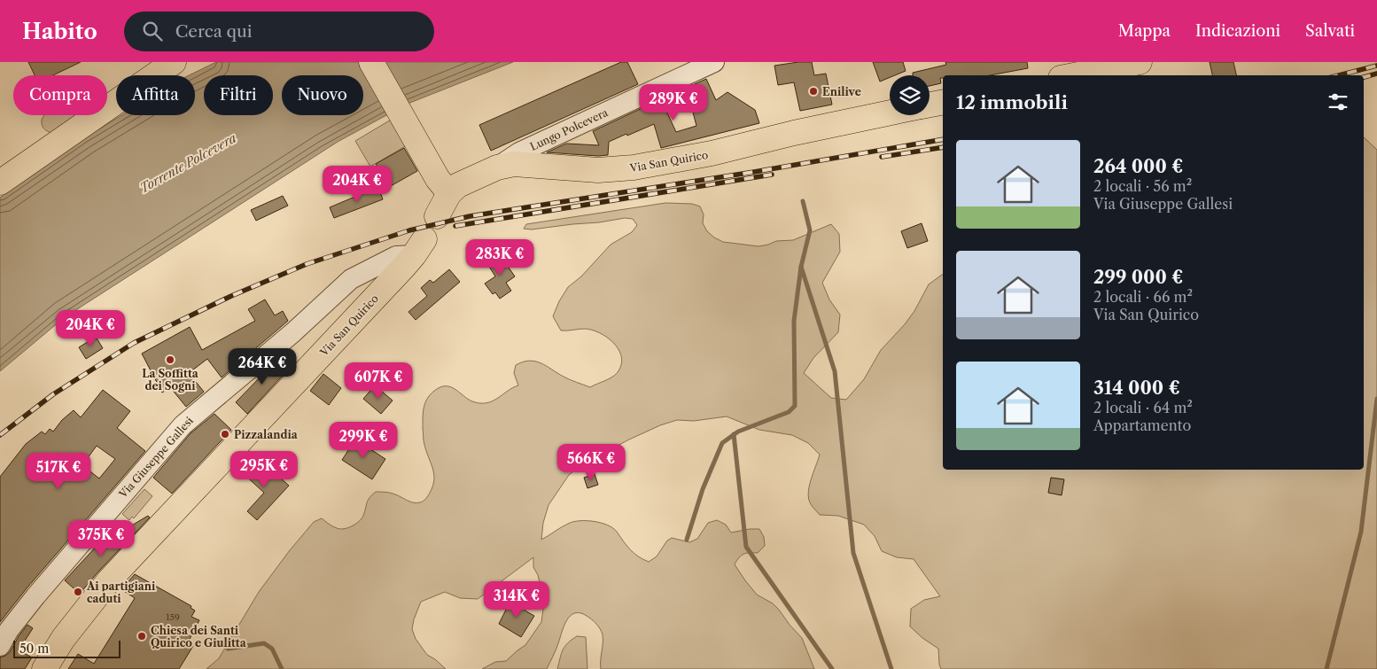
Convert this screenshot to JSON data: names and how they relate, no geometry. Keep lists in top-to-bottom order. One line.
{"streets":{"main road":["Via San Quirico"],"street":["Lungo Polcevera","Via Giuseppe Gallesi"]},"crossings":[["Lungo Polcevera","Via San Quirico"],["Via San Quirico","Via Giuseppe Gallesi"]],"water":["Torrente Polcevera"],"places":["Enilive","La Soffitta dei Sogni","Pizzalandia","Ai partigiani caduti","Chiesa dei Santi Quirico e Giulitta"],"house_numbers":["159"],"scale_bar":"50 m","page":{"header":"Habito","search":"Cerca qui","nav":["Mappa","Indicazioni","Salvati"],"chip":["Compra","Affitta","Filtri","Nuovo"],"heading":"12 immobili","price":["289K €","204K €","283K €","204K €","264K €","607K €","299K €","566K €","295K €","517K €","375K €","314K €"],"list":[{"name":"264 000 €","note":"2 locali · 56 m² · Via Giuseppe Gallesi"},{"name":"299 000 €","note":"2 locali · 66 m² · Via San Quirico"},{"name":"314 000 €","note":"2 locali · 64 m² · Appartamento"}],"scale":"50 m"}}
